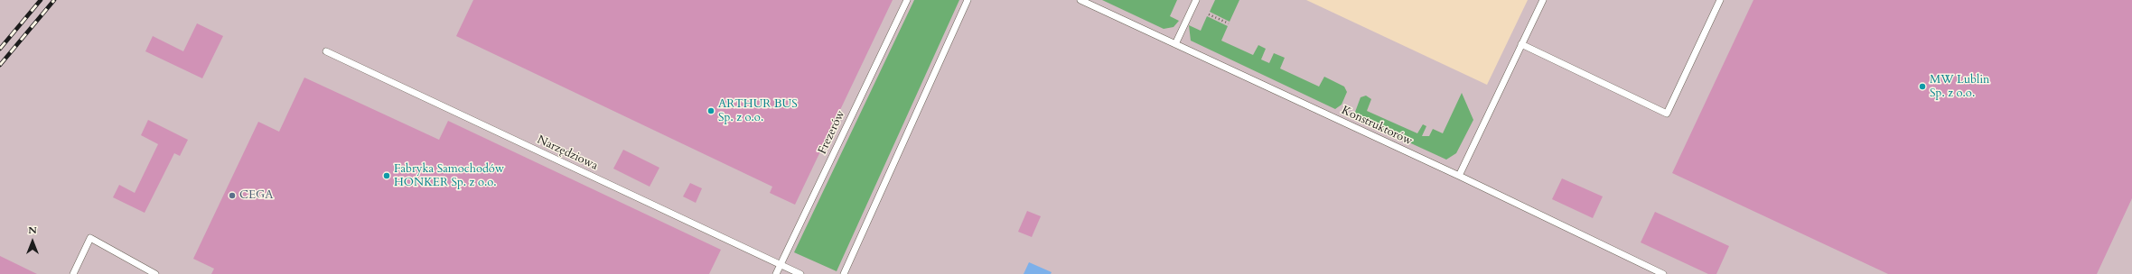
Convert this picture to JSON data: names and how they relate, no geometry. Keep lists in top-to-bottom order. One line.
{"streets":{"lane":["Konstruktorów","Frezerów","Narzędziowa"]},"crossings":[["Frezerów","Narzędziowa"]],"places":["MW Lublin Sp. z o.o.","ARTHUR BUS Sp. z o.o.","Fabryka Samochodów HONKER Sp. z o.o.","CEGA"],"north":"top"}
